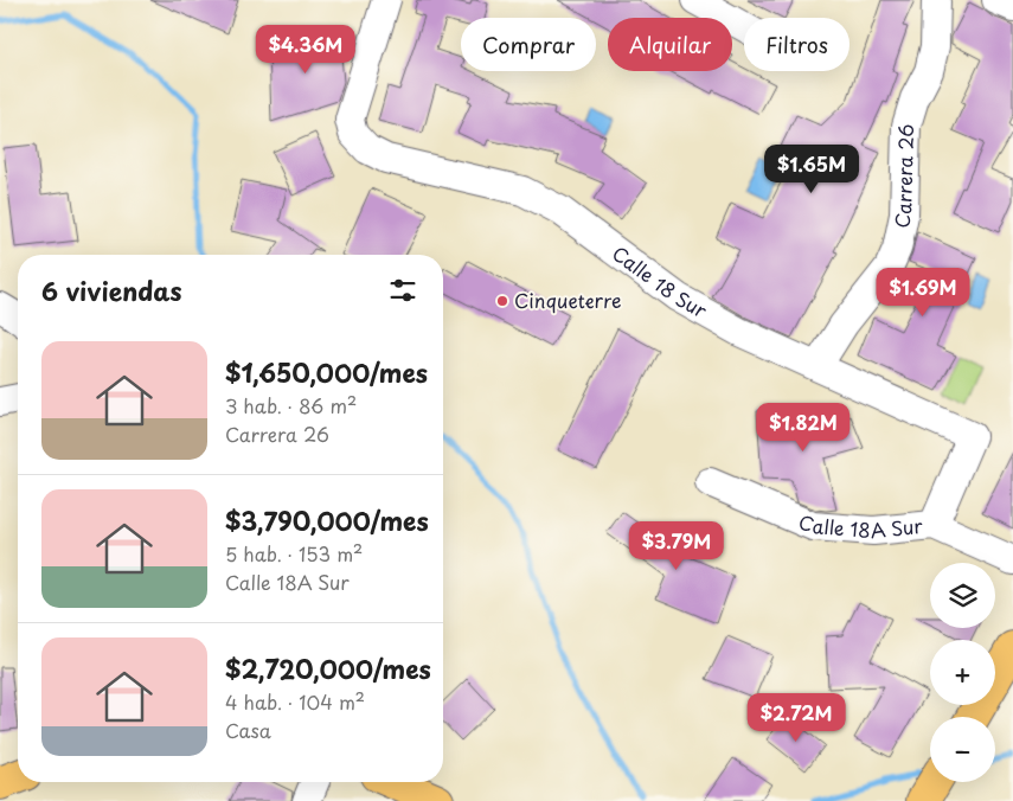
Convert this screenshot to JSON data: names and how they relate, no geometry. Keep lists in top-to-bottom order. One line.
{"streets":{"street":["Carrera 26","Calle 18 Sur","Calle 18A Sur"]},"crossings":[["Carrera 26","Calle 18 Sur"],["Calle 18 Sur","Calle 18A Sur"]],"places":["Cinqueterre"],"page":{"chip":["Comprar","Alquilar","Filtros"],"price":["$4.36M","$1.65M","$1.69M","$1.82M","$3.79M","$2.72M"],"heading":"6 viviendas","list":[{"name":"$1,650,000/mes","note":"3 hab. · 86 m² · Carrera 26"},{"name":"$3,790,000/mes","note":"5 hab. · 153 m² · Calle 18A Sur"},{"name":"$2,720,000/mes","note":"4 hab. · 104 m² · Casa"}],"map_buttons":["+","−"]}}
